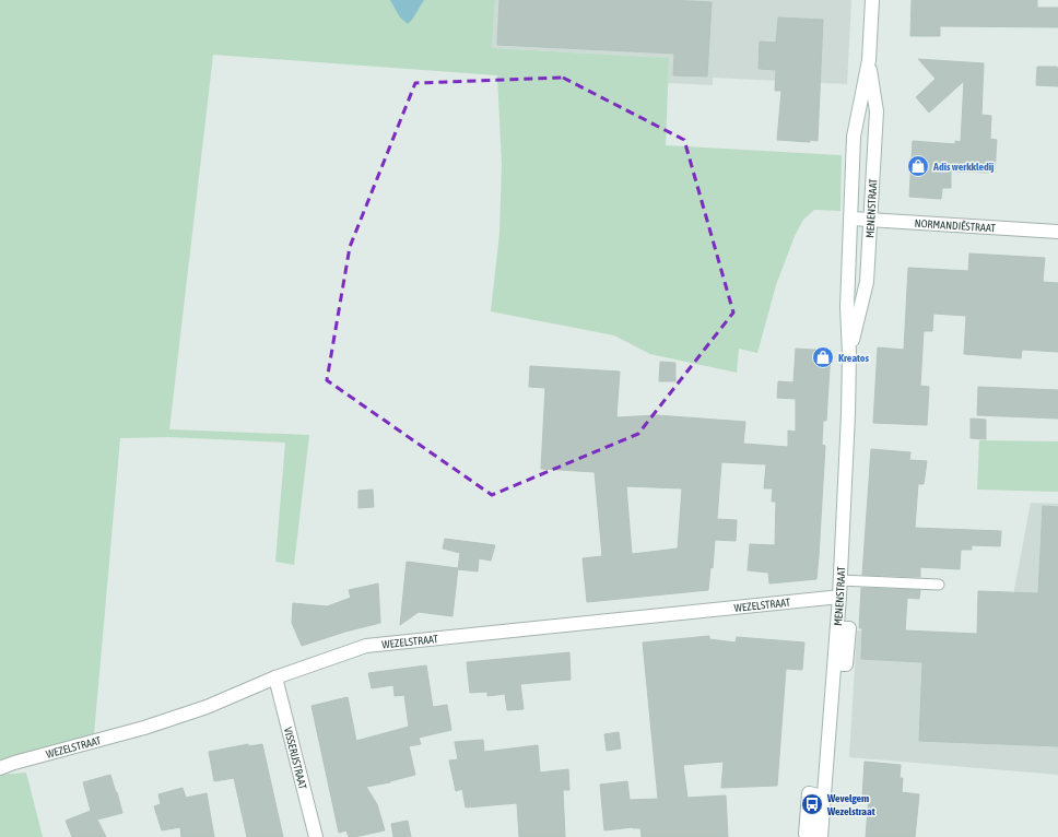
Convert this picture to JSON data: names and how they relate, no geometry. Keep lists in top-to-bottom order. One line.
{"streets":{"street":["MENENSTRAAT","NORMANDIËSTRAAT","WEZELSTRAAT","VISSERIJSTRAAT"]},"crossings":[["MENENSTRAAT","NORMANDIËSTRAAT"],["MENENSTRAAT","WEZELSTRAAT"],["WEZELSTRAAT","VISSERIJSTRAAT"]],"places":{"shop":["Adis werkkledij","Kreatos"],"bus stop":["Wevelgem Wezelstraat"]}}
